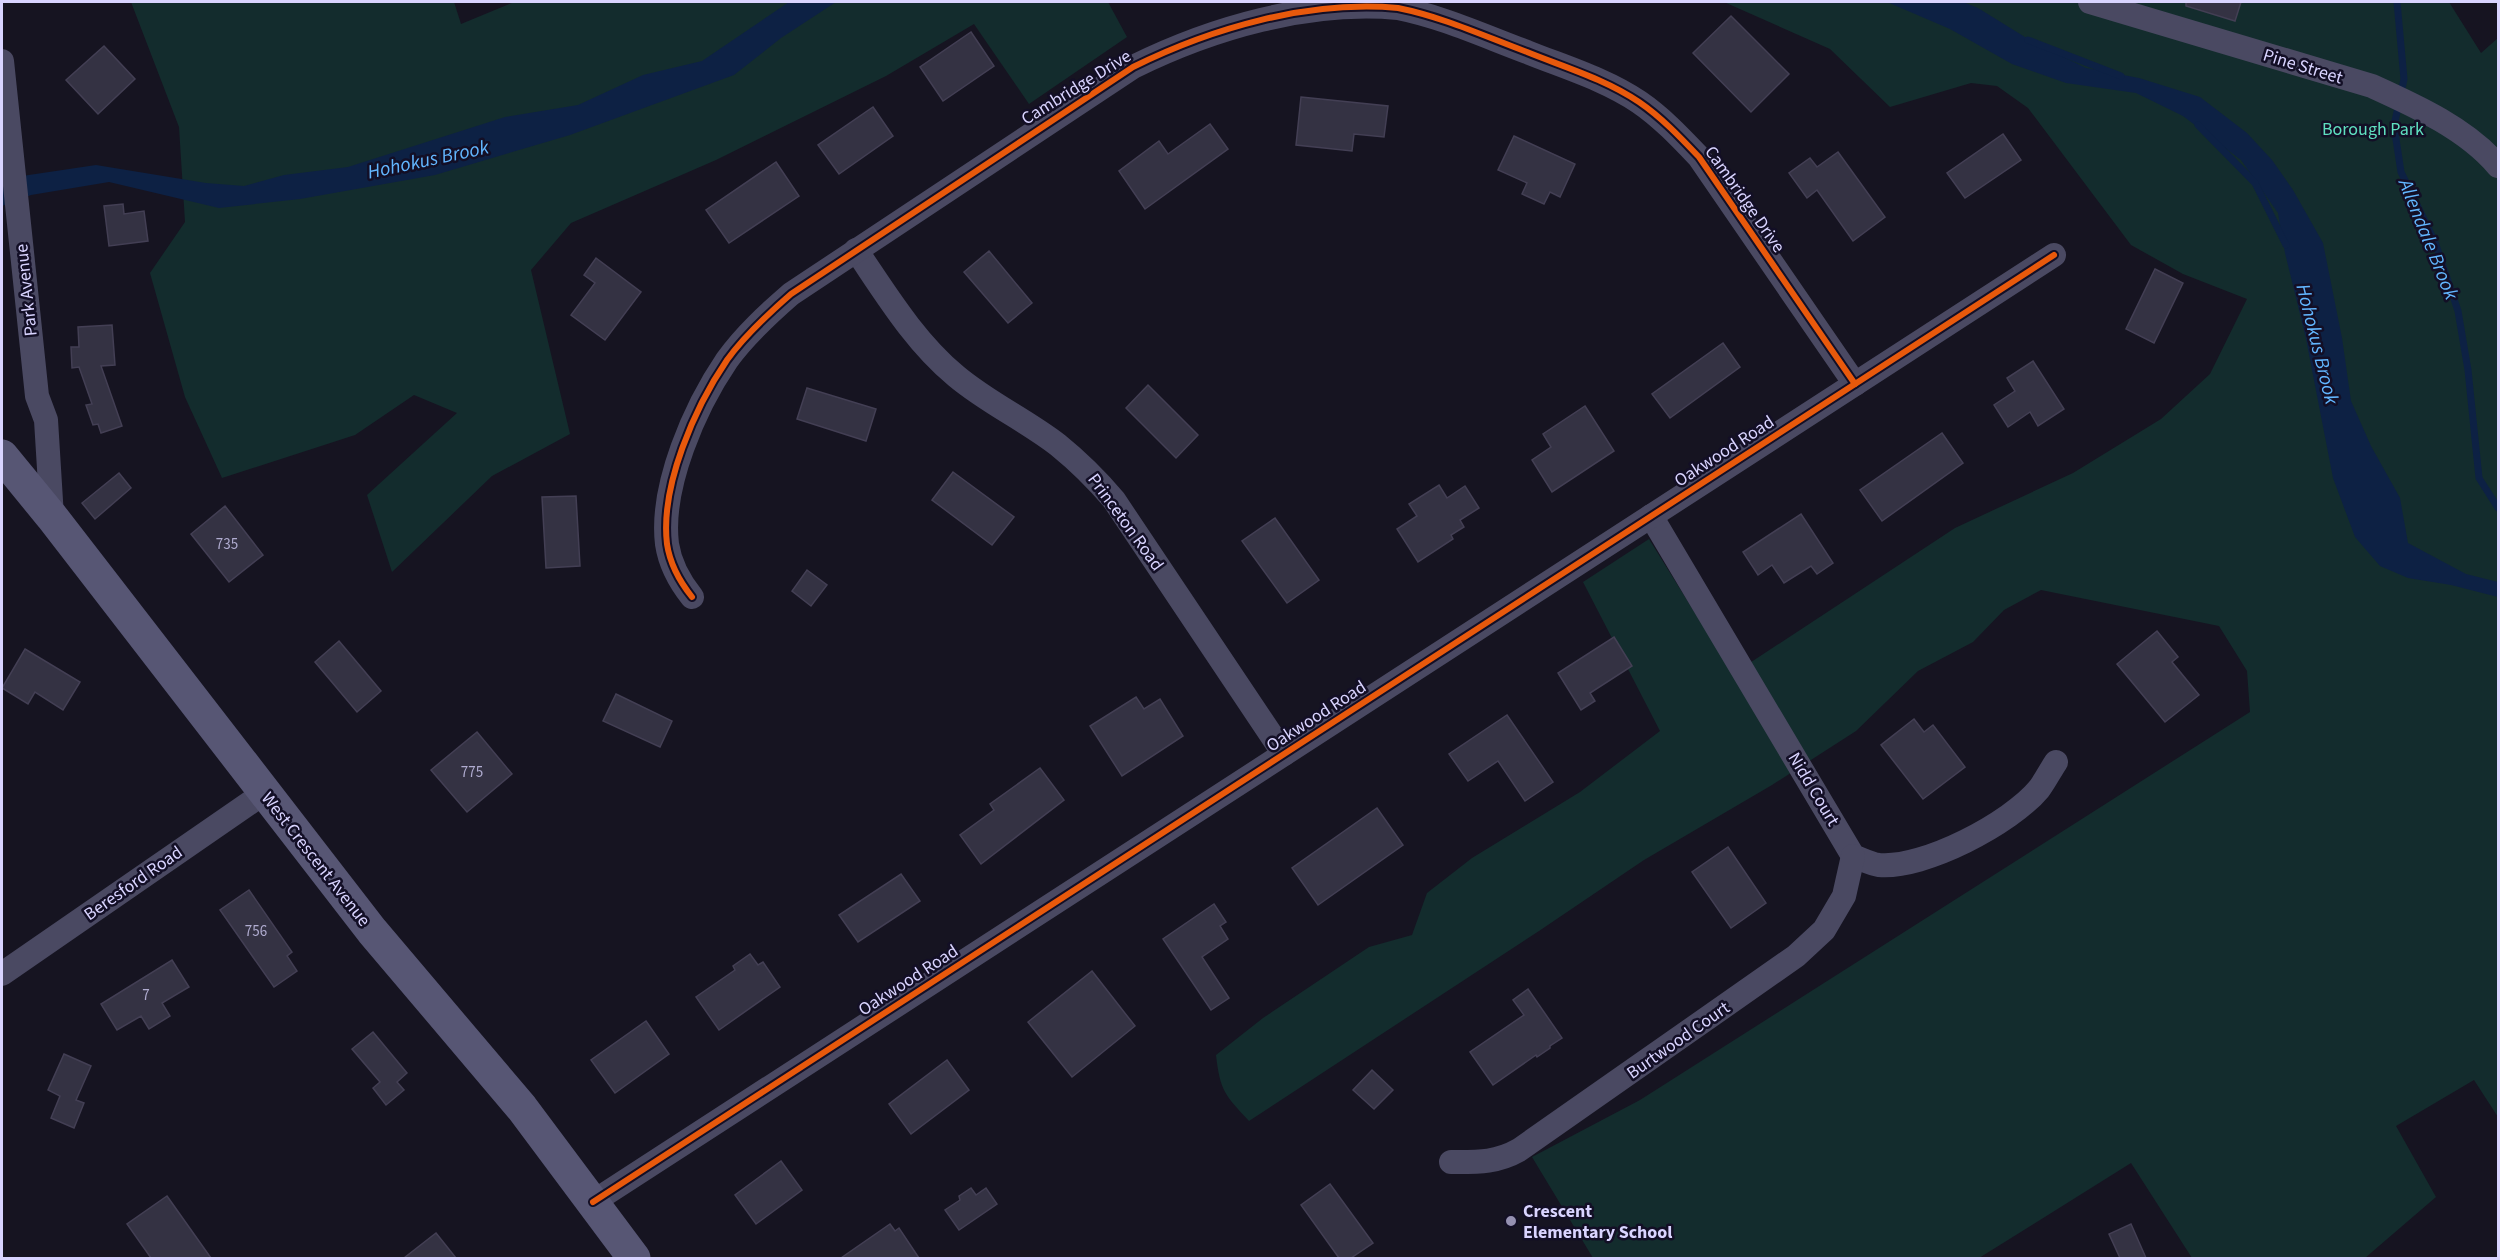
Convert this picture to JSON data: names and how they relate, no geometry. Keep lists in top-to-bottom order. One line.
{"streets":{"main road":["West Crescent Avenue"],"street":["Pine Street","Cambridge Drive","Park Avenue","Oakwood Road","Princeton Road","Nidd Court","Beresford Road","Burtwood Court"]},"crossings":[["Cambridge Drive","Oakwood Road"],["Cambridge Drive","Princeton Road"],["Park Avenue","West Crescent Avenue"],["Oakwood Road","Princeton Road"],["Oakwood Road","Nidd Court"],["Oakwood Road","West Crescent Avenue"],["Nidd Court","Burtwood Court"],["West Crescent Avenue","Beresford Road"]],"water":["Hohokus Brook","Allendale Brook"],"parks":["Borough Park"],"places":["Crescent Elementary School"],"house_numbers":["735","775","756","7"]}
